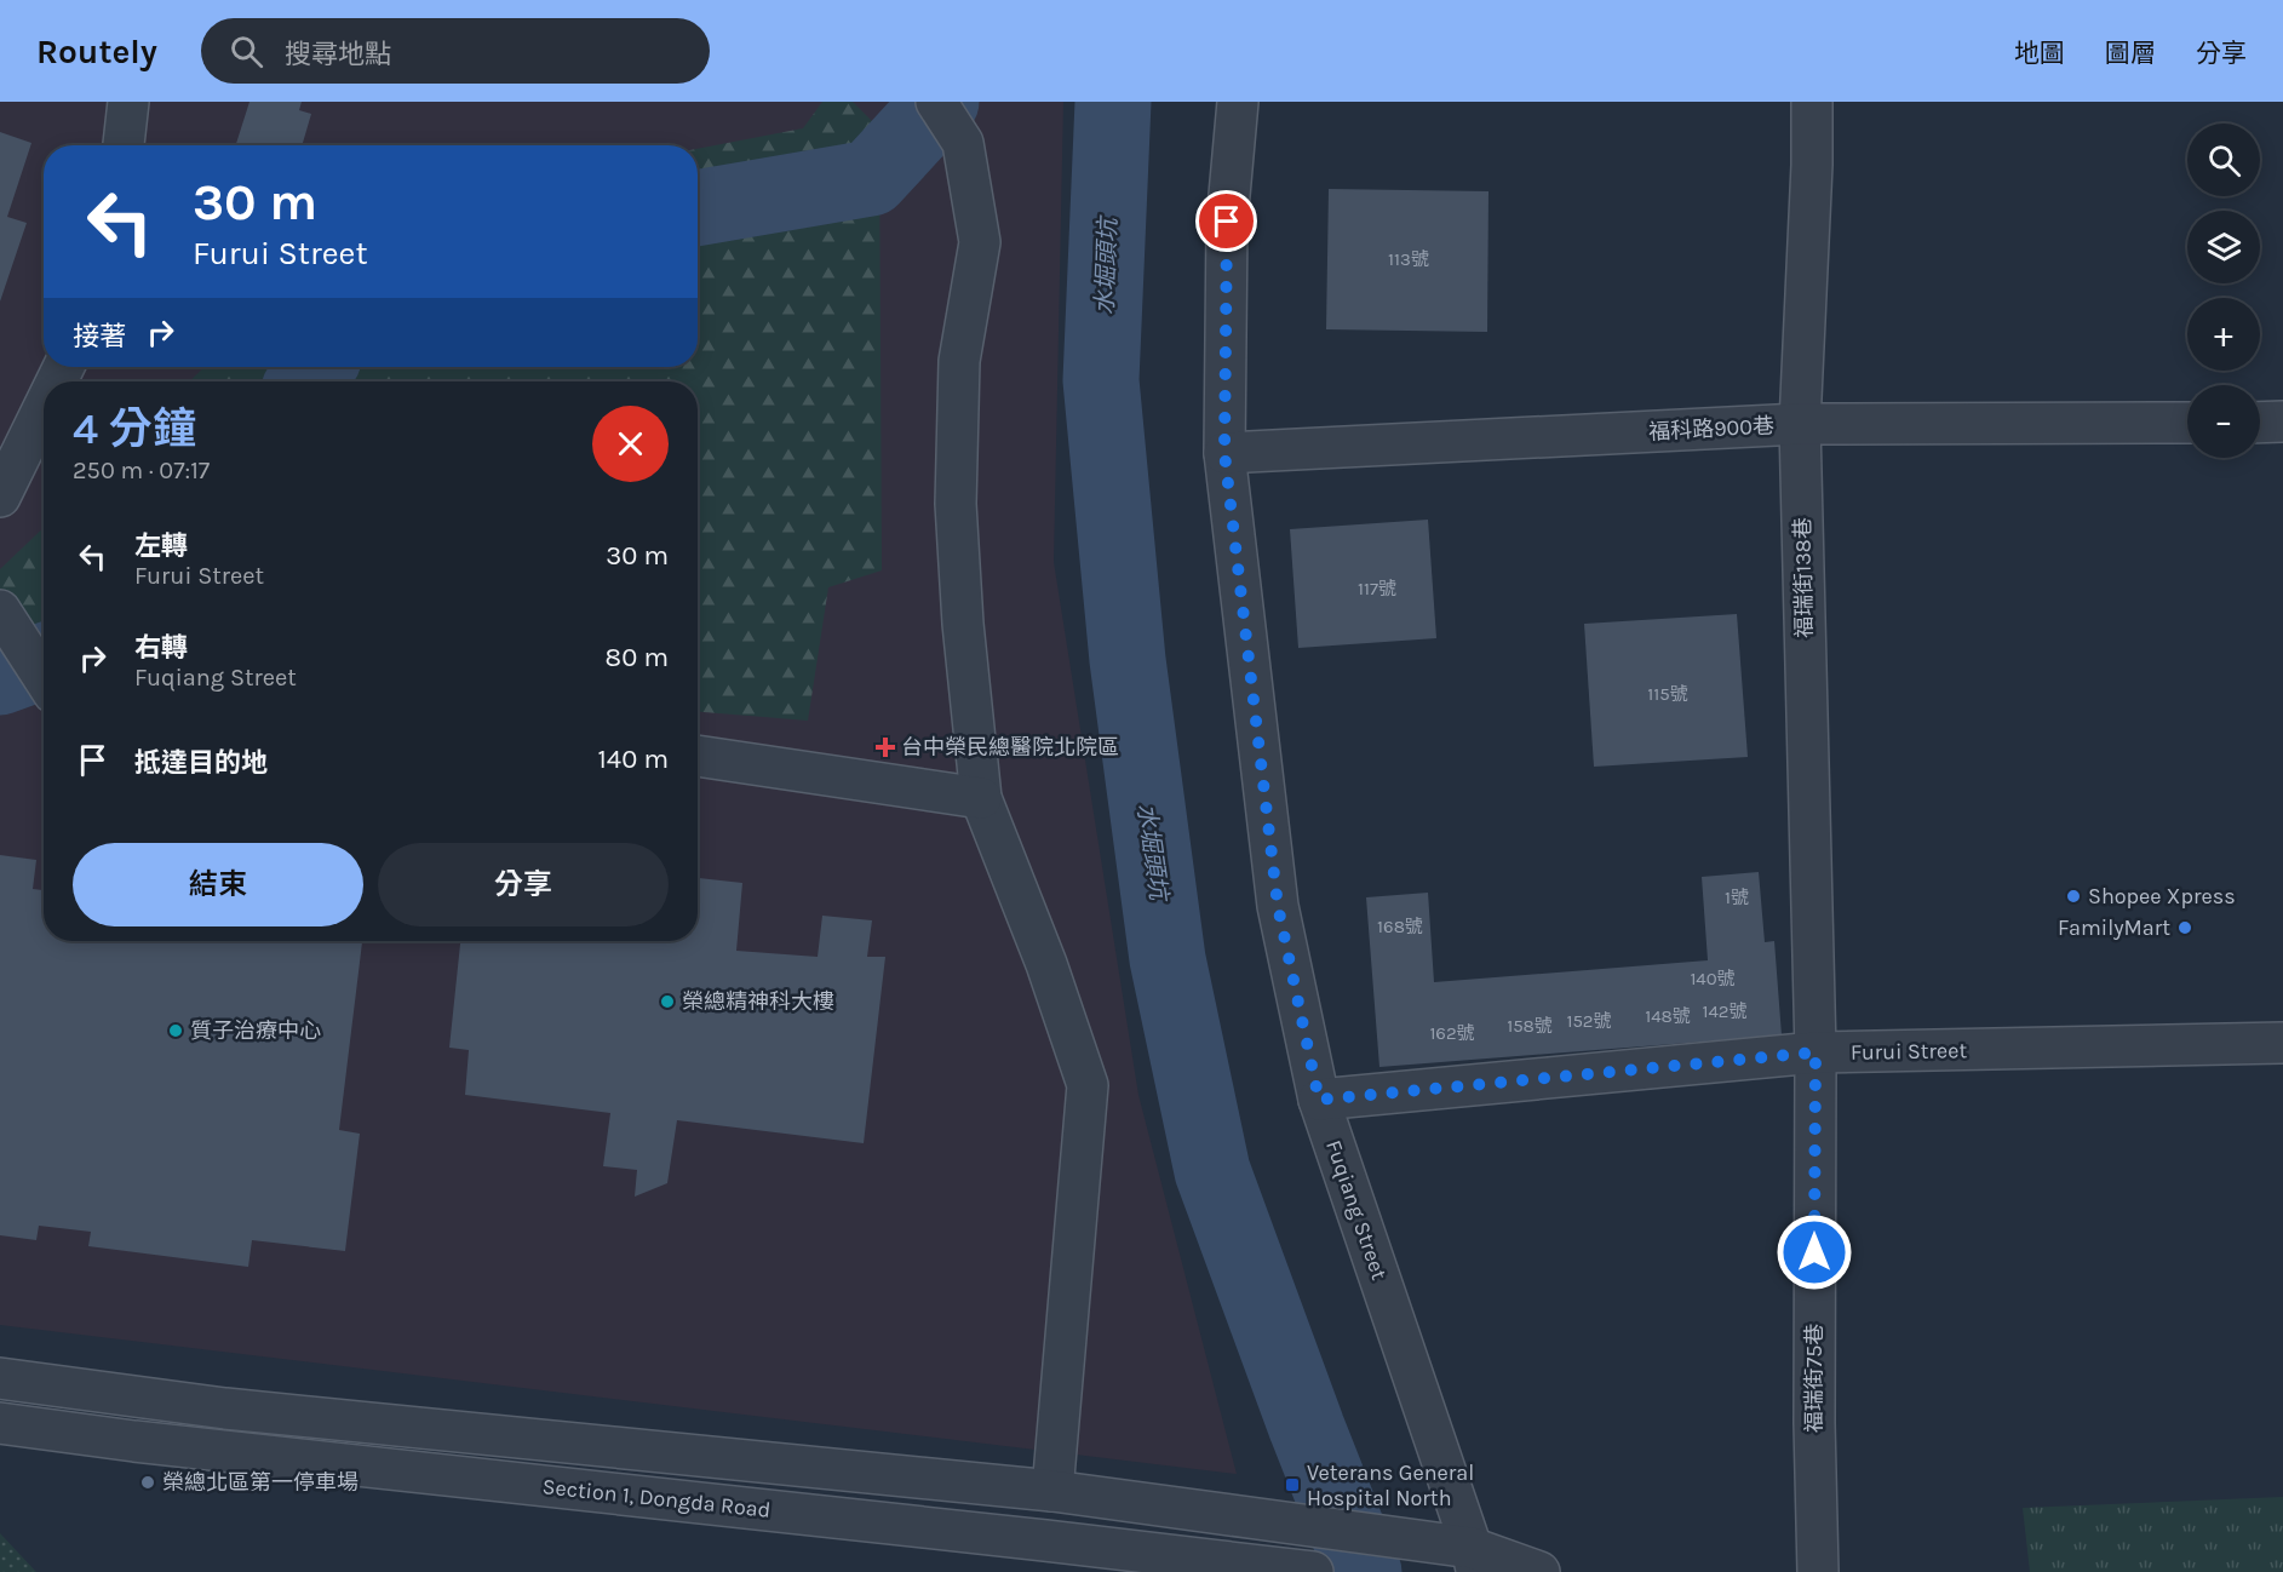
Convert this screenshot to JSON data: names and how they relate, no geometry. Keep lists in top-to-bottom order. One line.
{"streets":{"street":["福科路900巷","福瑞街138巷","Furui Street","Fuqiang Street","福瑞街75巷","Section 1, Dongda Road"]},"crossings":[["福科路900巷","福瑞街138巷"],["福科路900巷","Fuqiang Street"],["福瑞街138巷","Furui Street"],["福瑞街138巷","福瑞街75巷"],["Furui Street","Fuqiang Street"],["Furui Street","福瑞街75巷"]],"water":["水堀頭坑"],"places":{"health":["台中榮民總醫院北院區"],"other":["Shopee Xpress","FamilyMart","榮總精神科大樓","質子治療中心","榮總北區第一停車場"],"transit":["Veterans General Hospital North"]},"house_numbers":["113號","117號","115號","1號","168號","140號","142號","148號","152號","158號","162號"],"page":{"header":"Routely","search":"搜尋地點","nav":["地圖","圖層","分享"],"map_buttons":["+","−"],"turn":["30 m","Furui Street"],"then":"接著","heading":["4 分鐘","250 m · 07:17"],"list":[{"name":"左轉","note":"Furui Street","value":"30 m"},{"name":"右轉","note":"Fuqiang Street","value":"80 m"},{"name":"抵達目的地","value":"140 m"}],"buttons":["結束","分享"]}}
